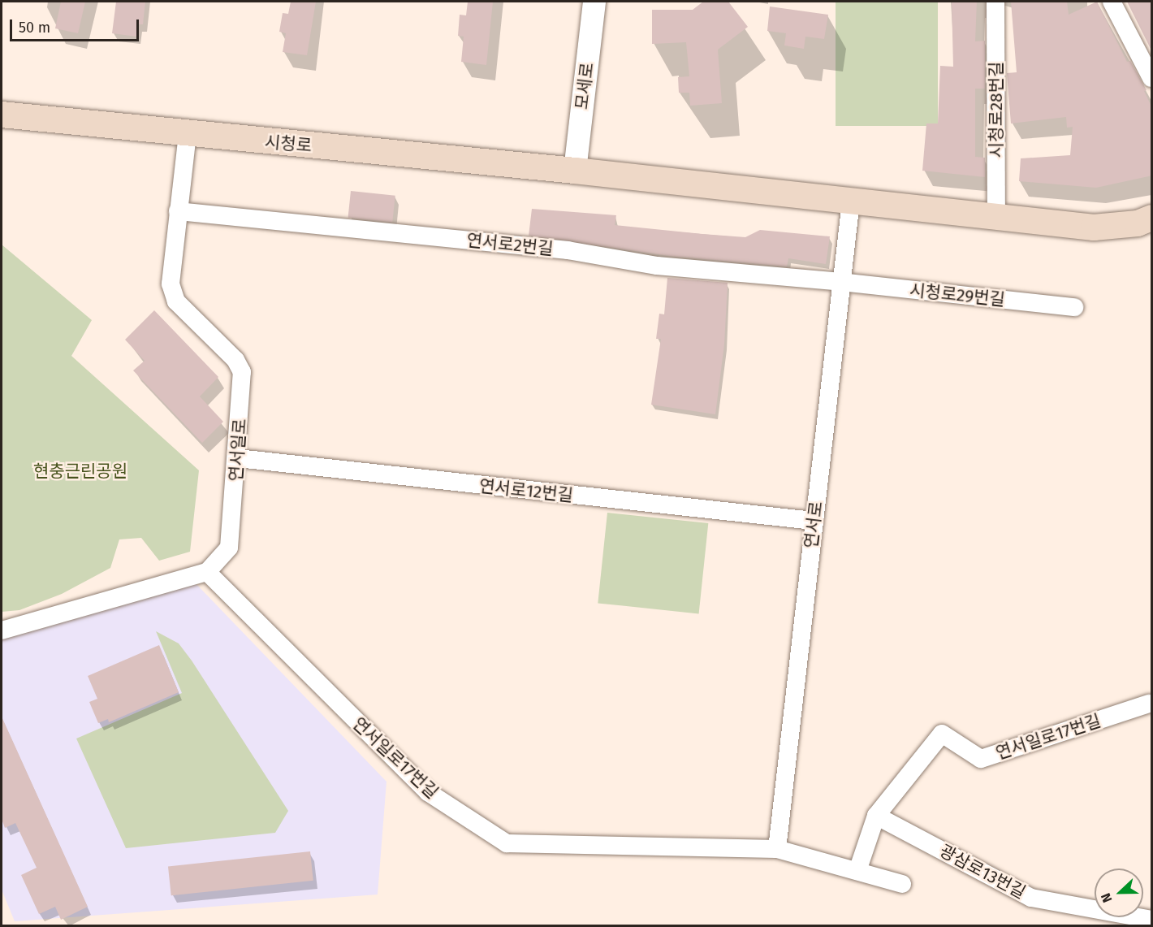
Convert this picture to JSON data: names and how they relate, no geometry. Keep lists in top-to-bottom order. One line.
{"streets":{"main road":["시청로"],"street":["모세로","시청로28번길","연서로2번길","시청로29번길","연서일로","연서로12번길","연서로","연서일로17번길","광삼로13번길"]},"crossings":[["모세로","시청로"],["시청로28번길","시청로"],["시청로","연서일로"],["시청로","연서로"],["연서로2번길","시청로29번길"],["연서로2번길","연서일로"],["연서로2번길","연서로"],["시청로29번길","연서로"],["연서일로","연서로12번길"],["연서일로","연서일로17번길"],["연서로12번길","연서로"],["연서로","연서일로17번길"],["연서일로17번길","광삼로13번길"]],"parks":["현충근린공원"],"scale_bar":"50 m","north":"left"}
